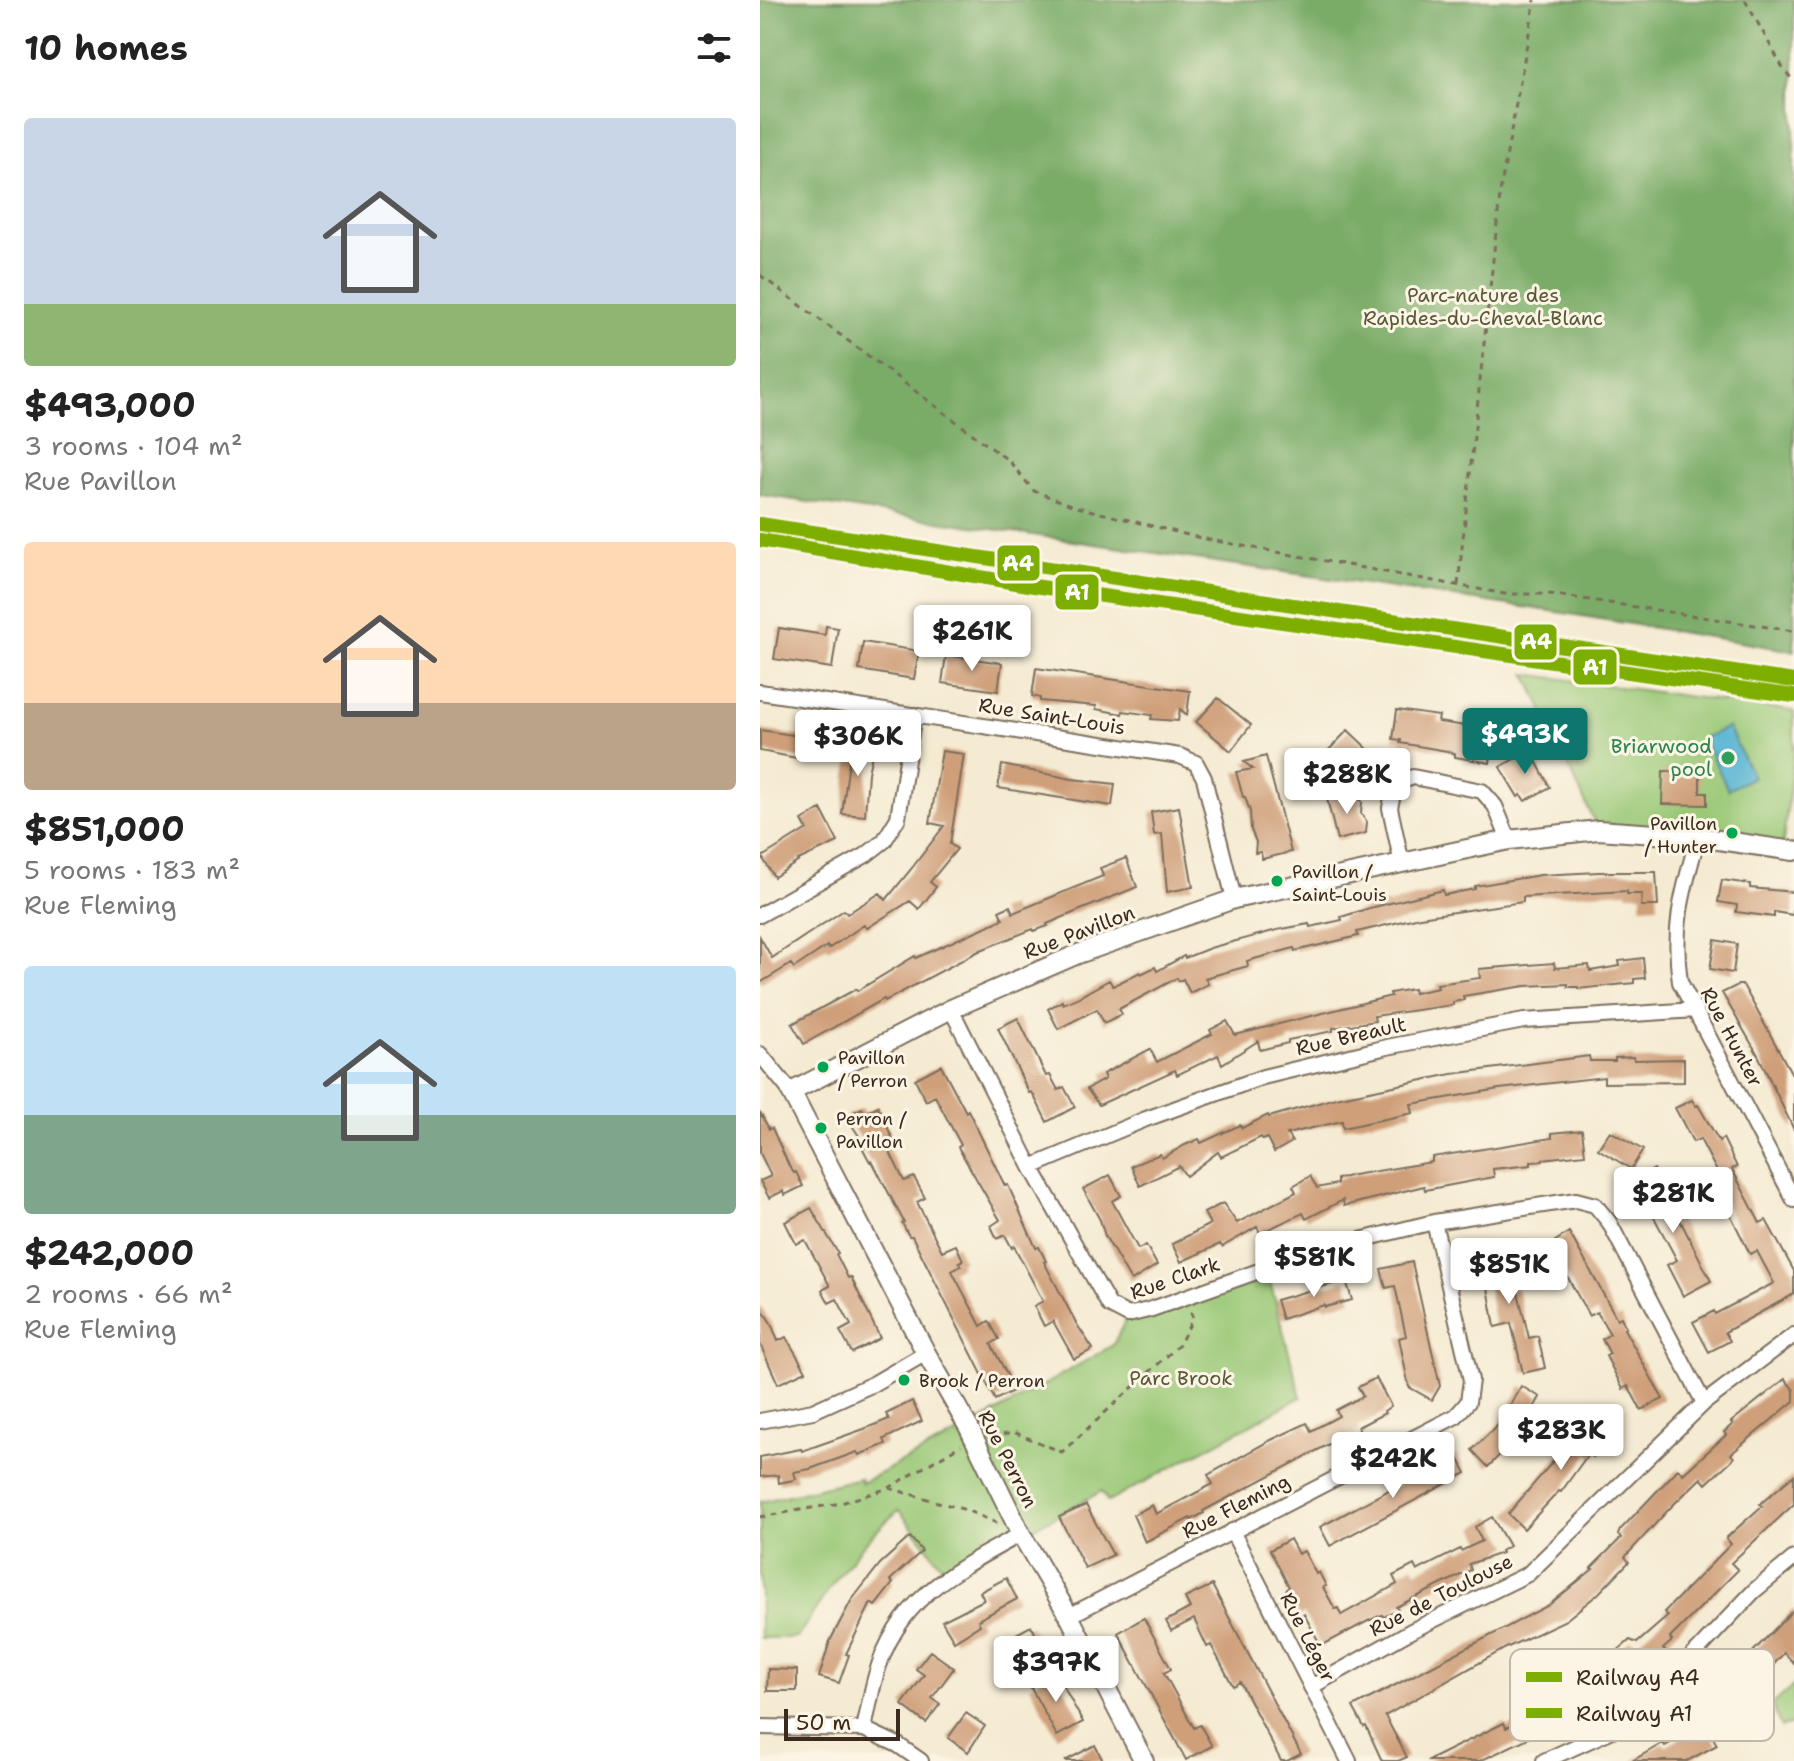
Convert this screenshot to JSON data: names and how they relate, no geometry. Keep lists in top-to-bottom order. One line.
{"streets":{"street":["Rue Saint-Louis","Rue Pavillon","Rue Breault","Rue Hunter","Rue Clark","Rue Perron","Rue Fleming","Rue de Toulouse","Rue Léger"]},"crossings":[["Rue Saint-Louis","Rue Pavillon"],["Rue Pavillon","Rue Hunter"],["Rue Pavillon","Rue Clark"],["Rue Pavillon","Rue Perron"],["Rue Breault","Rue Hunter"],["Rue Breault","Rue Clark"],["Rue Clark","Rue Fleming"],["Rue Clark","Rue de Toulouse"],["Rue Perron","Rue Fleming"],["Rue Fleming","Rue Léger"],["Rue de Toulouse","Rue Léger"]],"parks":["Parc-nature des Rapides-du-Cheval-Blanc","Parc Brook"],"places":["Briarwood pool","Pavillon / Hunter","Pavillon / Saint-Louis","Pavillon / Perron","Perron / Pavillon","Brook / Perron"],"lines":["rail line A4","rail line A1"],"legend":["Railway A4","Railway A1"],"scale_bar":"50 m","page":{"heading":"10 homes","list":[{"name":"$493,000","note":"3 rooms · 104 m² · Rue Pavillon"},{"name":"$851,000","note":"5 rooms · 183 m² · Rue Fleming"},{"name":"$242,000","note":"2 rooms · 66 m² · Rue Fleming"}],"price":["$261K","$493K","$306K","$288K","$281K","$581K","$851K","$283K","$242K","$397K"],"scale":"50 m"}}
